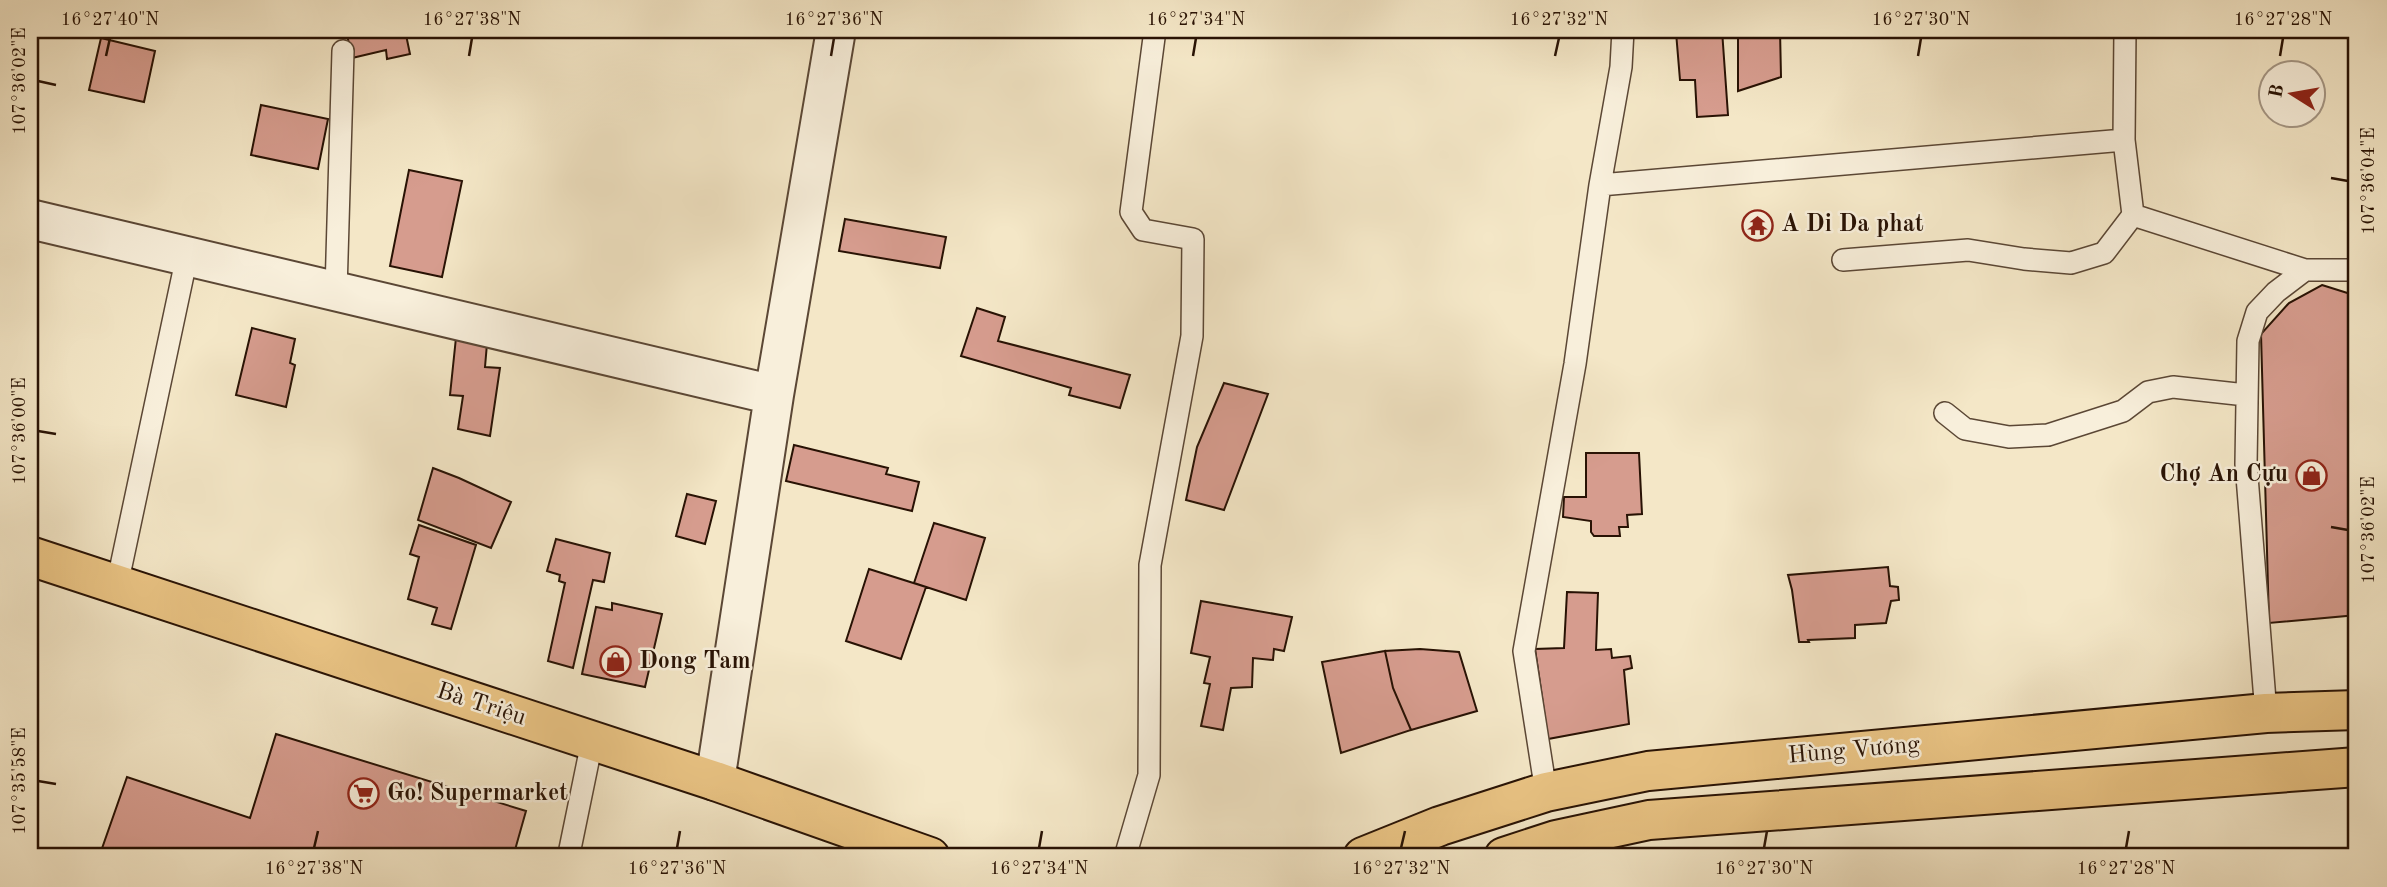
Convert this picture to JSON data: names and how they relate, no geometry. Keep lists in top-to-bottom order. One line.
{"streets":{"highway":["Bà Triệu","Hùng Vương"]},"places":{"temple":["A Di Da phat"],"shop":["Chợ An Cựu","Dong Tam"],"supermarket":["Go! Supermarket"]},"north":"left","coordinates":["16°27'40\"N","16°27'38\"N","16°27'36\"N","16°27'34\"N","16°27'32\"N","16°27'30\"N","16°27'28\"N","107°36'02\"E","107°36'04\"E","107°36'00\"E","107°35'58\"E"]}
